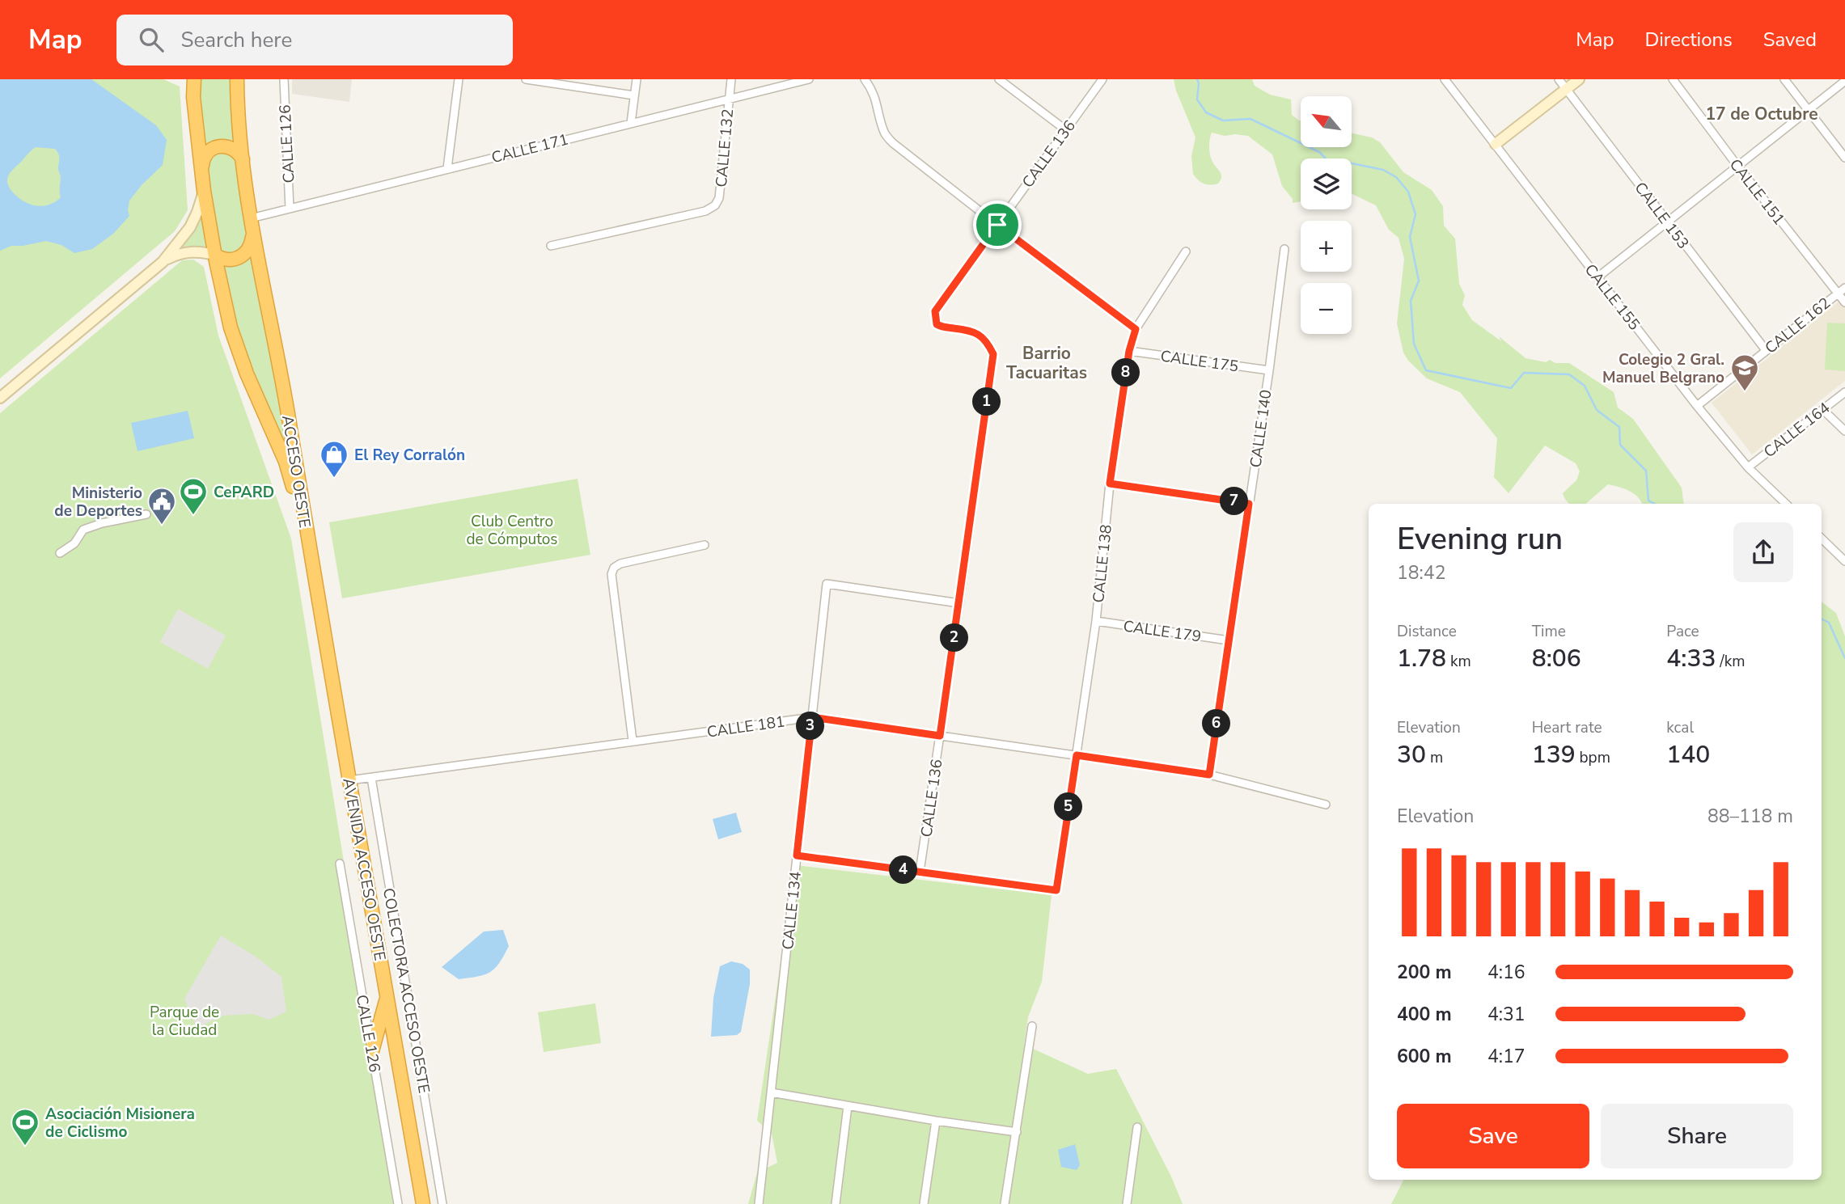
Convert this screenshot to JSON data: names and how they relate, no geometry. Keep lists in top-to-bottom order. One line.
{"streets":{"highway":["ACCESO OESTE","AVENIDA ACCESO OESTE"],"street":["CALLE 126","CALLE 171","CALLE 132","CALLE 136","CALLE 151","CALLE 153","CALLE 155","CALLE 162","CALLE 175","CALLE 140","CALLE 164","CALLE 138","CALLE 179","CALLE 181","CALLE 134","COLECTORA ACCESO OESTE"]},"crossings":[["CALLE 126","CALLE 171"],["CALLE 171","CALLE 132"],["CALLE 171","ACCESO OESTE"],["CALLE 136","CALLE 138"],["CALLE 136","CALLE 181"],["CALLE 136","CALLE 134"],["CALLE 151","CALLE 162"],["CALLE 153","CALLE 162"],["CALLE 155","CALLE 162"],["CALLE 155","CALLE 164"],["CALLE 175","CALLE 140"],["CALLE 175","CALLE 138"],["CALLE 140","CALLE 179"],["CALLE 140","CALLE 181"],["ACCESO OESTE","AVENIDA ACCESO OESTE"],["CALLE 138","CALLE 179"],["CALLE 138","CALLE 181"],["CALLE 181","AVENIDA ACCESO OESTE"],["CALLE 181","CALLE 134"],["CALLE 181","COLECTORA ACCESO OESTE"]],"districts":["17 de Octubre","Barrio Tacuaritas"],"parks":["Club Centro de Cómputos","Parque de la Ciudad"],"places":{"school or university":["Colegio 2 Gral. Manuel Belgrano"],"shop":["El Rey Corralón"],"sports":["CePARD","Asociación Misionera de Ciclismo"],"public building":["Ministerio de Deportes"]},"north":"top left","page":{"header":"Map","search":"Search here","nav":["Map","Directions","Saved"],"map_buttons":["+","−"],"pins":["8","1","7","2","6","3","5","4"],"heading":["Evening run","18:42"],"stats":[["Distance","1.78 km"],["Time","8:06"],["Pace","4:33 /km"],["Elevation","30 m"],["Heart rate","139 bpm"],["kcal","140"]],"chart":["Elevation","88–118 m"],"list":[{"name":"200 m","note":"4:16"},{"name":"400 m","note":"4:31"},{"name":"600 m","note":"4:17"}],"buttons":["Save","Share"]}}
